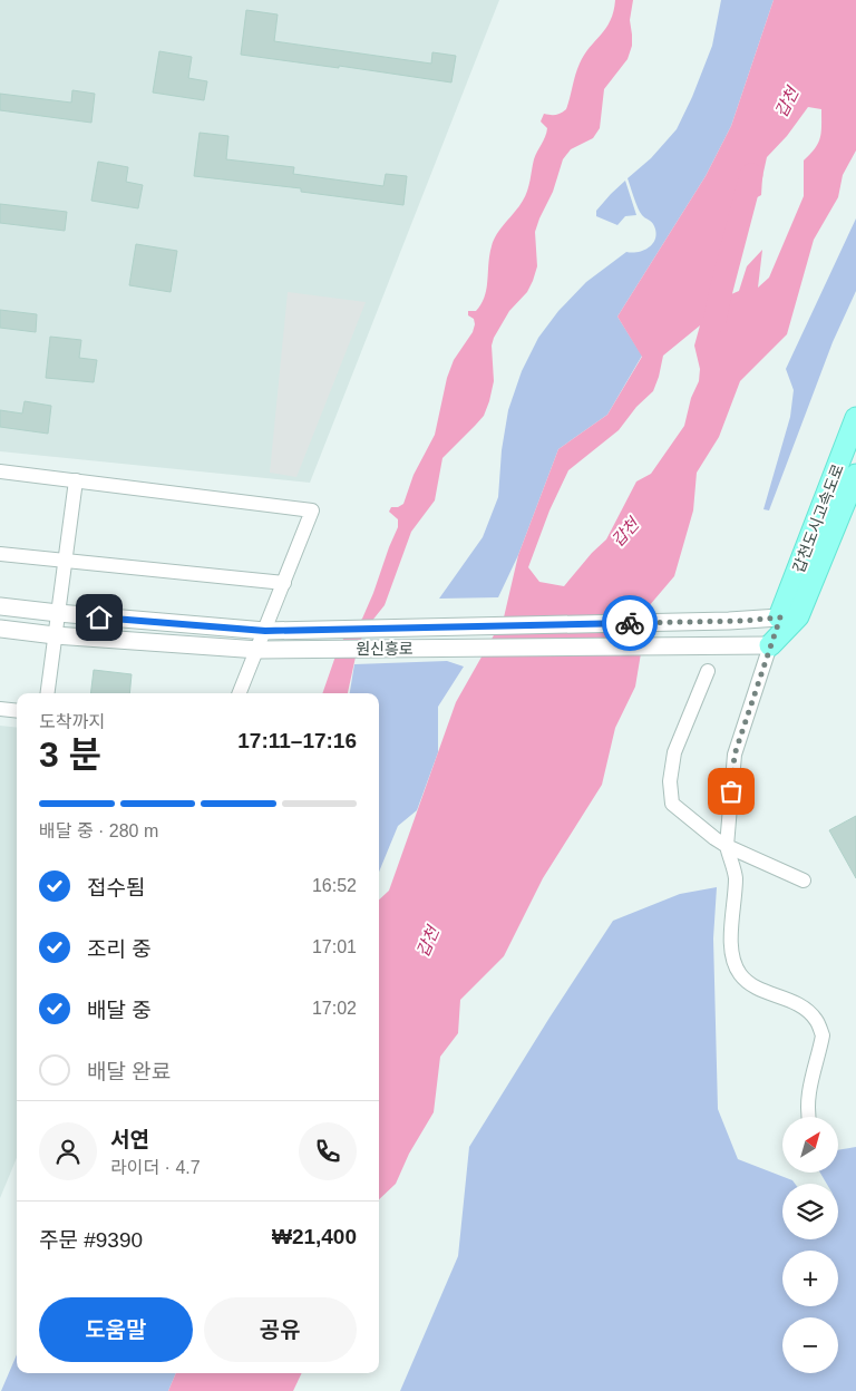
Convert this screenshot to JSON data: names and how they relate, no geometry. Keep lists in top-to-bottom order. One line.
{"streets":{"main road":["갑천도시고속도로"],"street":["원신흥로"]},"crossings":[["갑천도시고속도로","원신흥로"]],"water":["갑천"],"north":"top right","page":{"heading":["3 분","도착까지","17:11–17:16"],"panel":["서연","라이더 · 4.7","주문 #9390","₩21,400"],"bar":"배달 중 · 280 m","list":[["접수됨","16:52"],["조리 중","17:01"],["배달 중","17:02"],"배달 완료"],"map_buttons":["+","−"],"buttons":["도움말","공유"]}}
